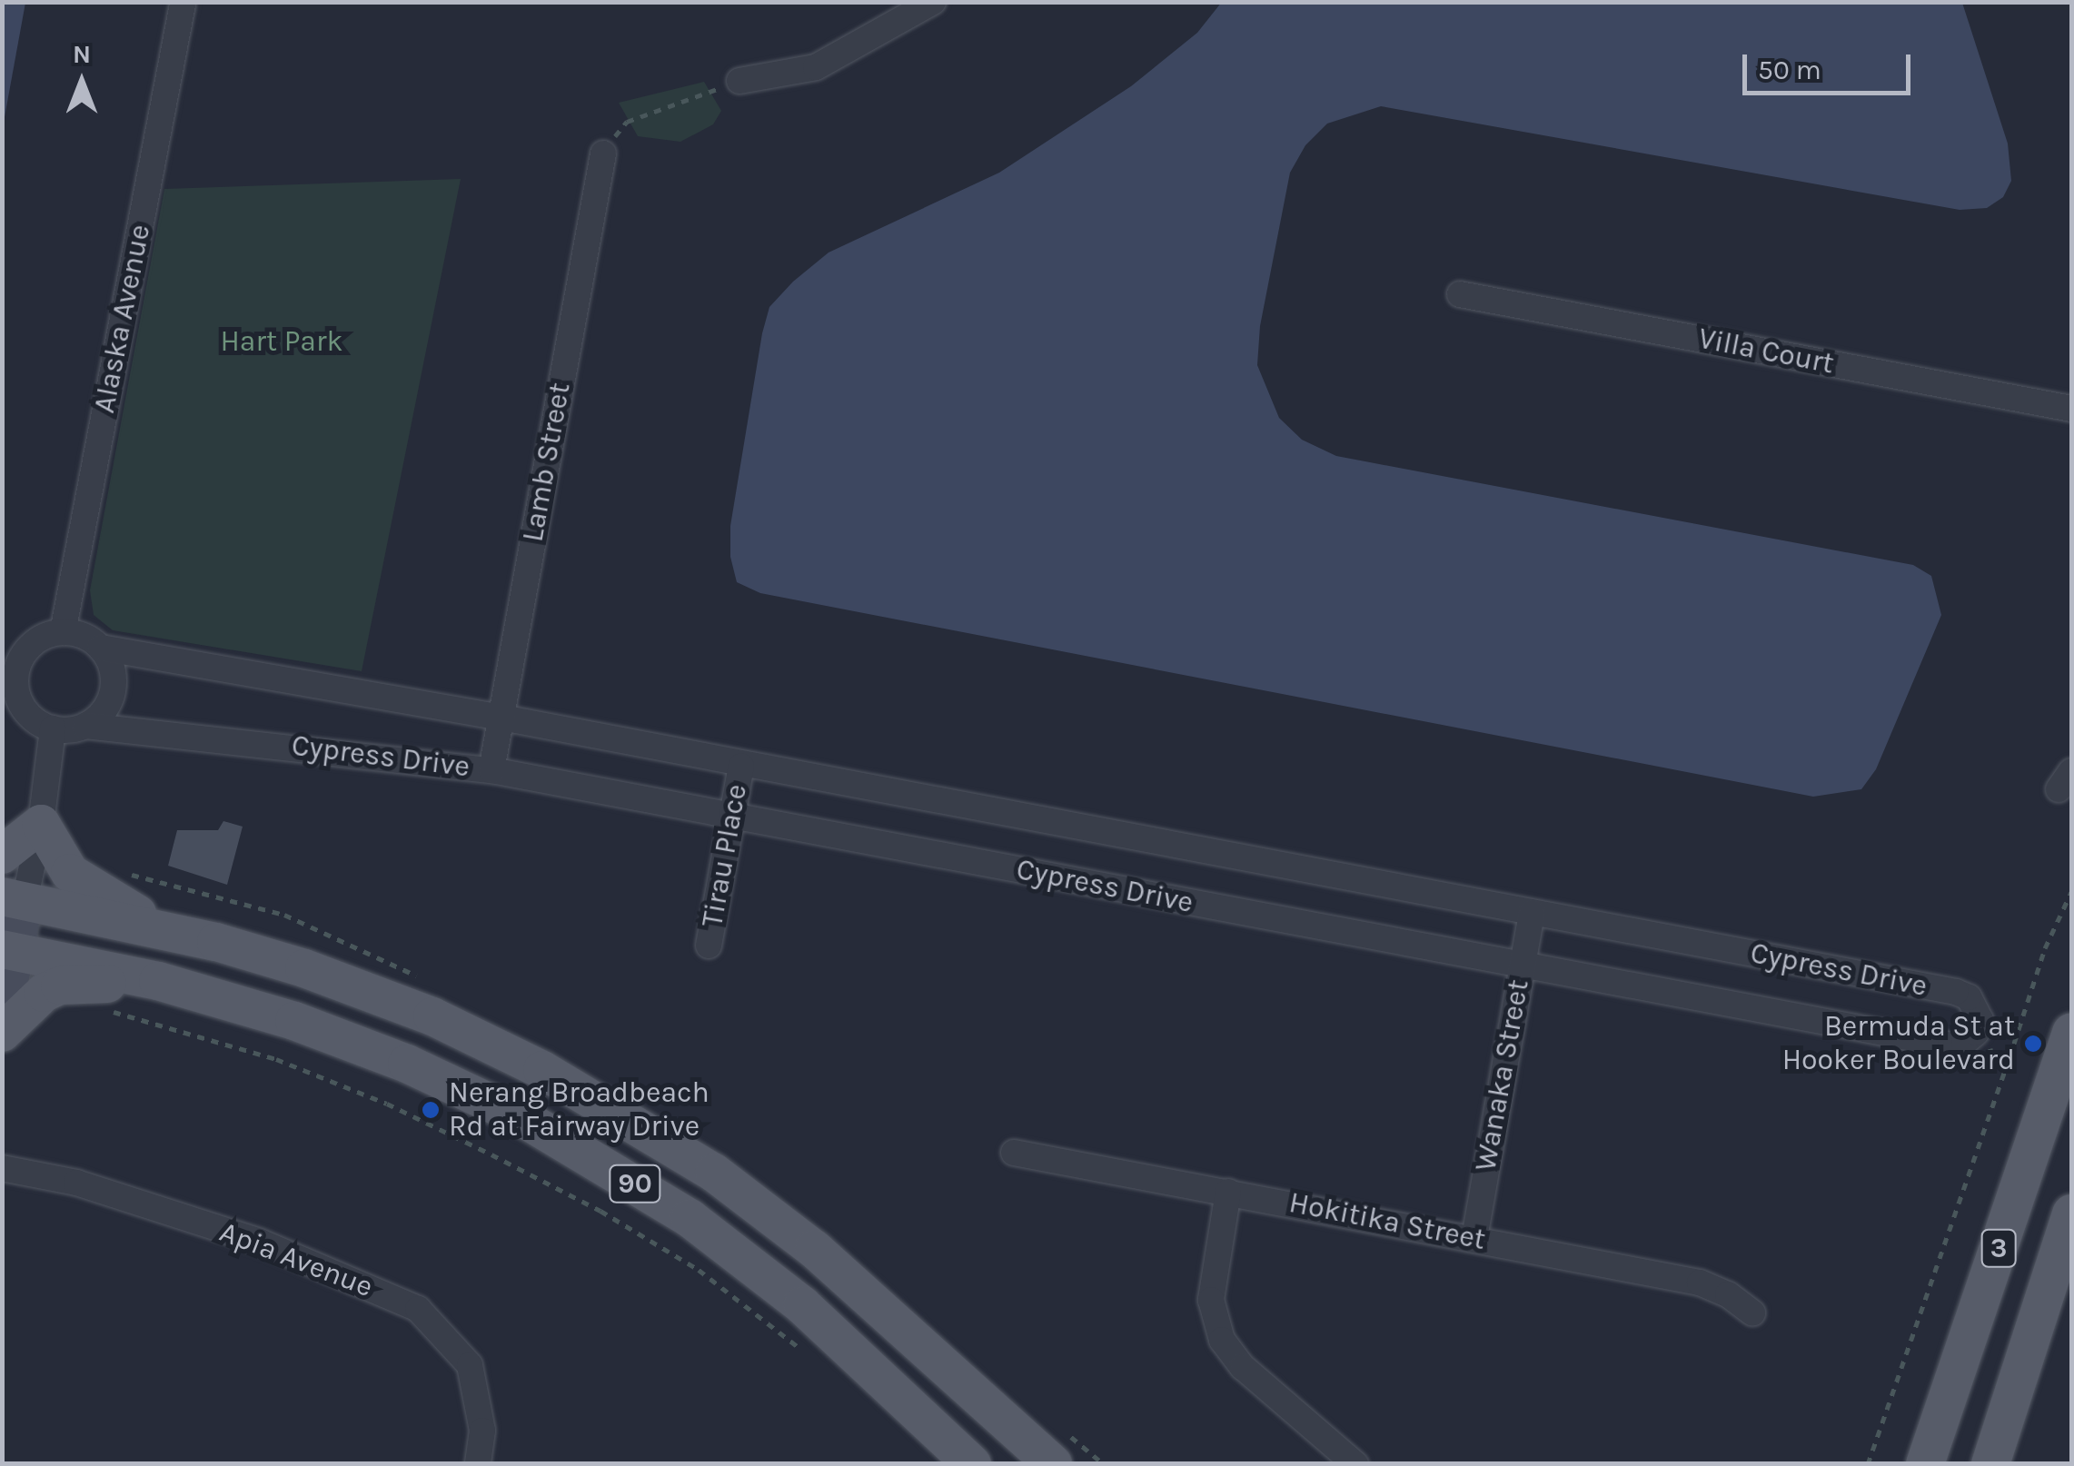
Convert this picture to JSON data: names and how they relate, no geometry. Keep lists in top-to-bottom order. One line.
{"streets":{"main road":["90","3"],"street":["Alaska Avenue","Villa Court","Lamb Street","Cypress Drive","Tirau Place","Wanaka Street","Hokitika Street","Apia Avenue"]},"crossings":[["Alaska Avenue","Cypress Drive"],["Lamb Street","Cypress Drive"],["Cypress Drive","Tirau Place"],["Cypress Drive","Wanaka Street"],["Wanaka Street","Hokitika Street"]],"parks":["Hart Park"],"places":["Bermuda St at Hooker Boulevard","Nerang Broadbeach Rd at Fairway Drive"],"scale_bar":"50 m","north":"top"}
